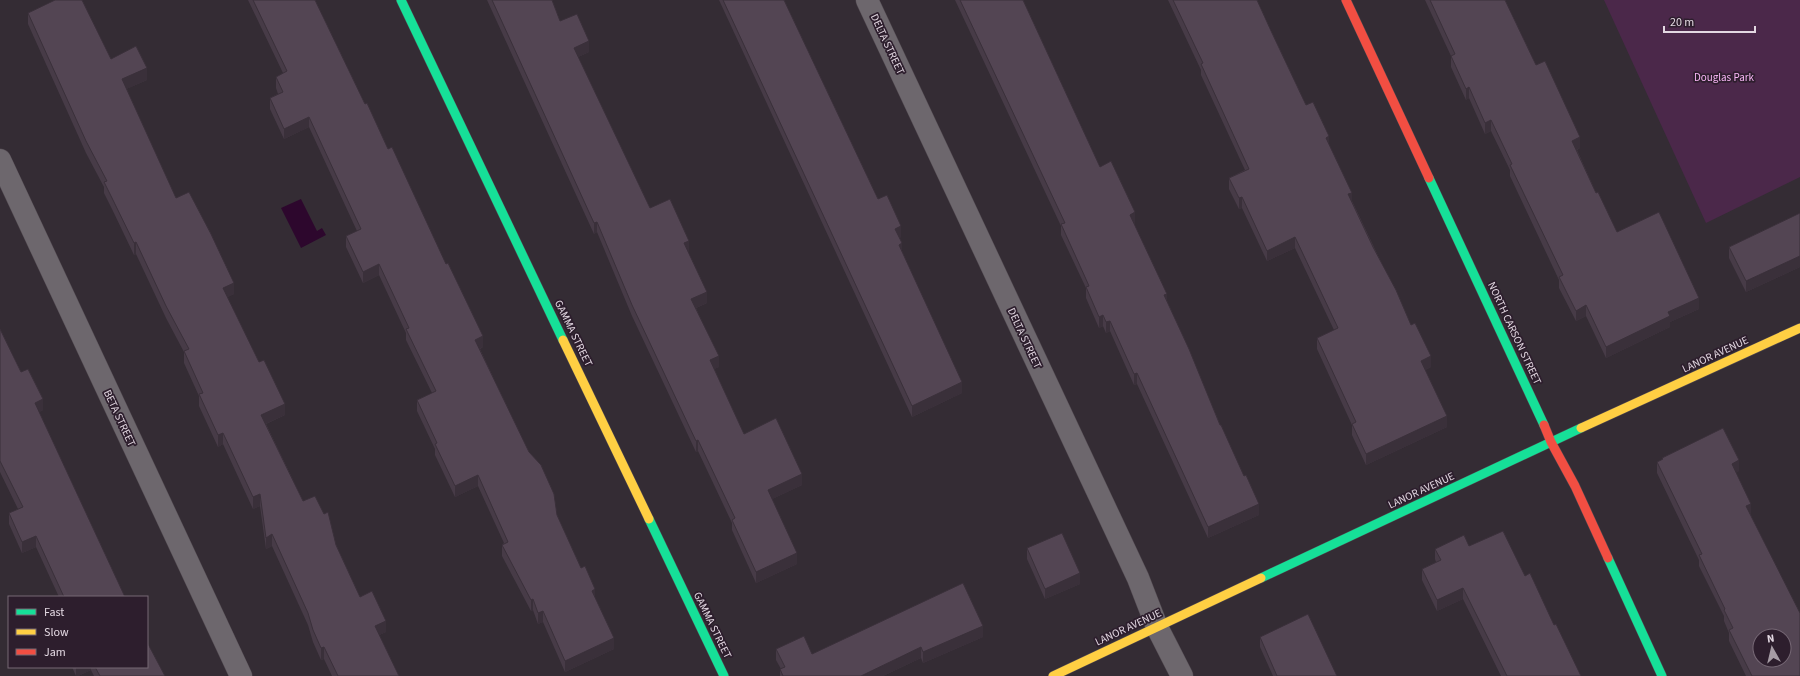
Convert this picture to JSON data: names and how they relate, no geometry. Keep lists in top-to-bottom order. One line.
{"streets":{"street":["DELTA STREET","GAMMA STREET","NORTH CARSON STREET","LANOR AVENUE","BETA STREET"]},"crossings":[["DELTA STREET","LANOR AVENUE"],["NORTH CARSON STREET","LANOR AVENUE"]],"parks":["Douglas Park"],"legend":["Fast","Slow","Jam"],"scale_bar":"20 m","north":"top"}
